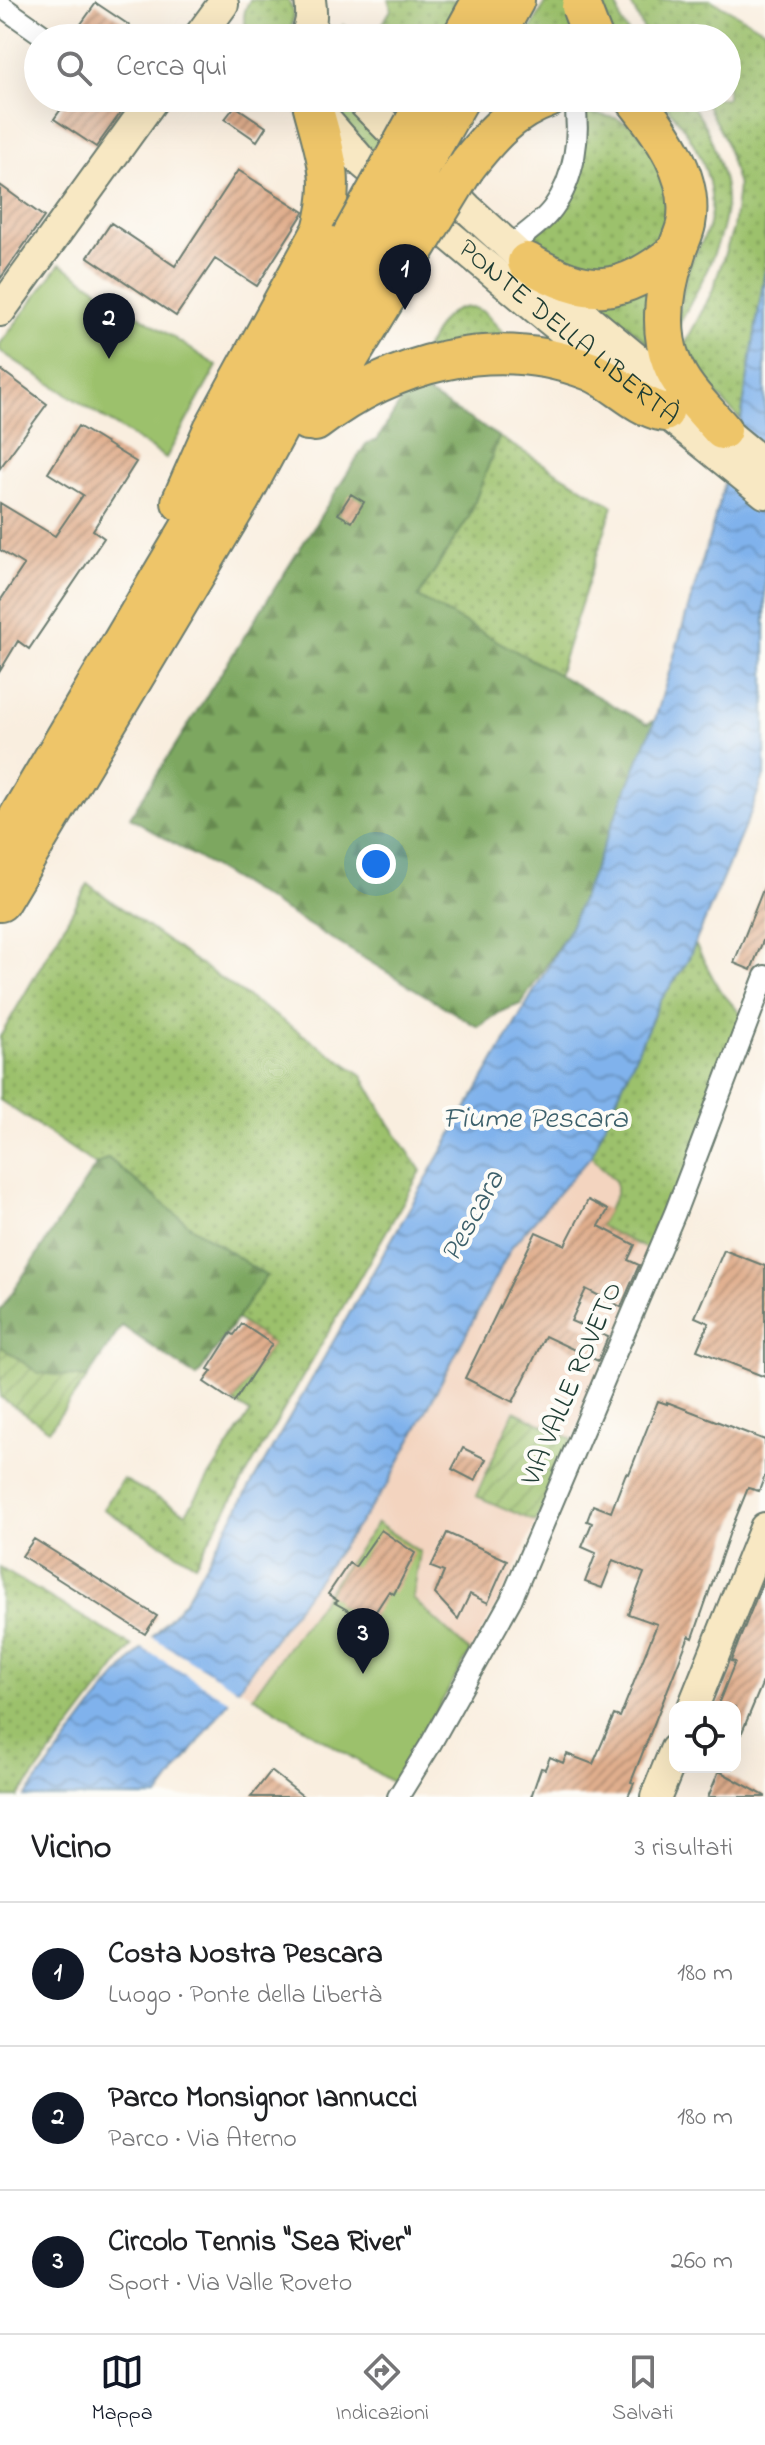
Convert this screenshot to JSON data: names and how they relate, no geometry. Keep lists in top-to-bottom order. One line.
{"streets":{"main road":["PONTE DELLA LIBERTÀ"],"street":["VIA VALLE ROVETO"]},"water":["Fiume Pescara","Pescara"],"page":{"search":"Cerca qui","pins":["1","2","3"],"heading":["Vicino","3 risultati"],"list":[{"mark":"1","name":"Costa Nostra Pescara","note":"Luogo · Ponte della Libertà","value":"180 m"},{"mark":"2","name":"Parco Monsignor Iannucci","note":"Parco · Via Aterno","value":"180 m"},{"mark":"3","name":"Circolo Tennis \"Sea River\"","note":"Sport · Via Valle Roveto","value":"260 m"}],"nav":["Mappa","Indicazioni","Salvati"]}}
